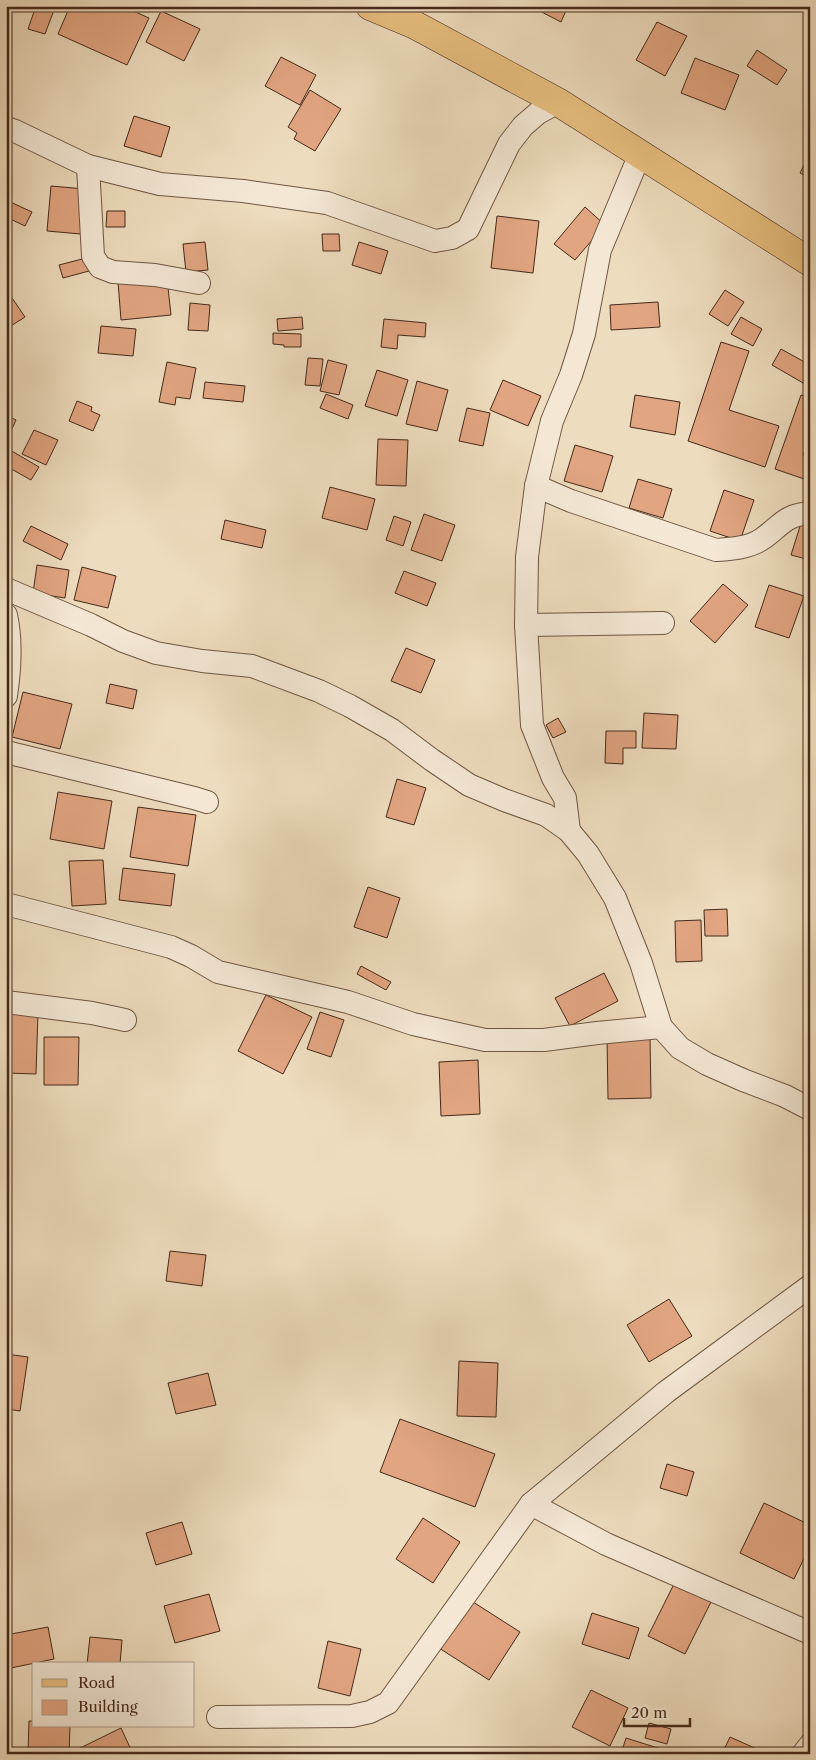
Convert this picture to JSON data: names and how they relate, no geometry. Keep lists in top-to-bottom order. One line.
{"legend":["Road","Building"],"scale_bar":"20 m"}
